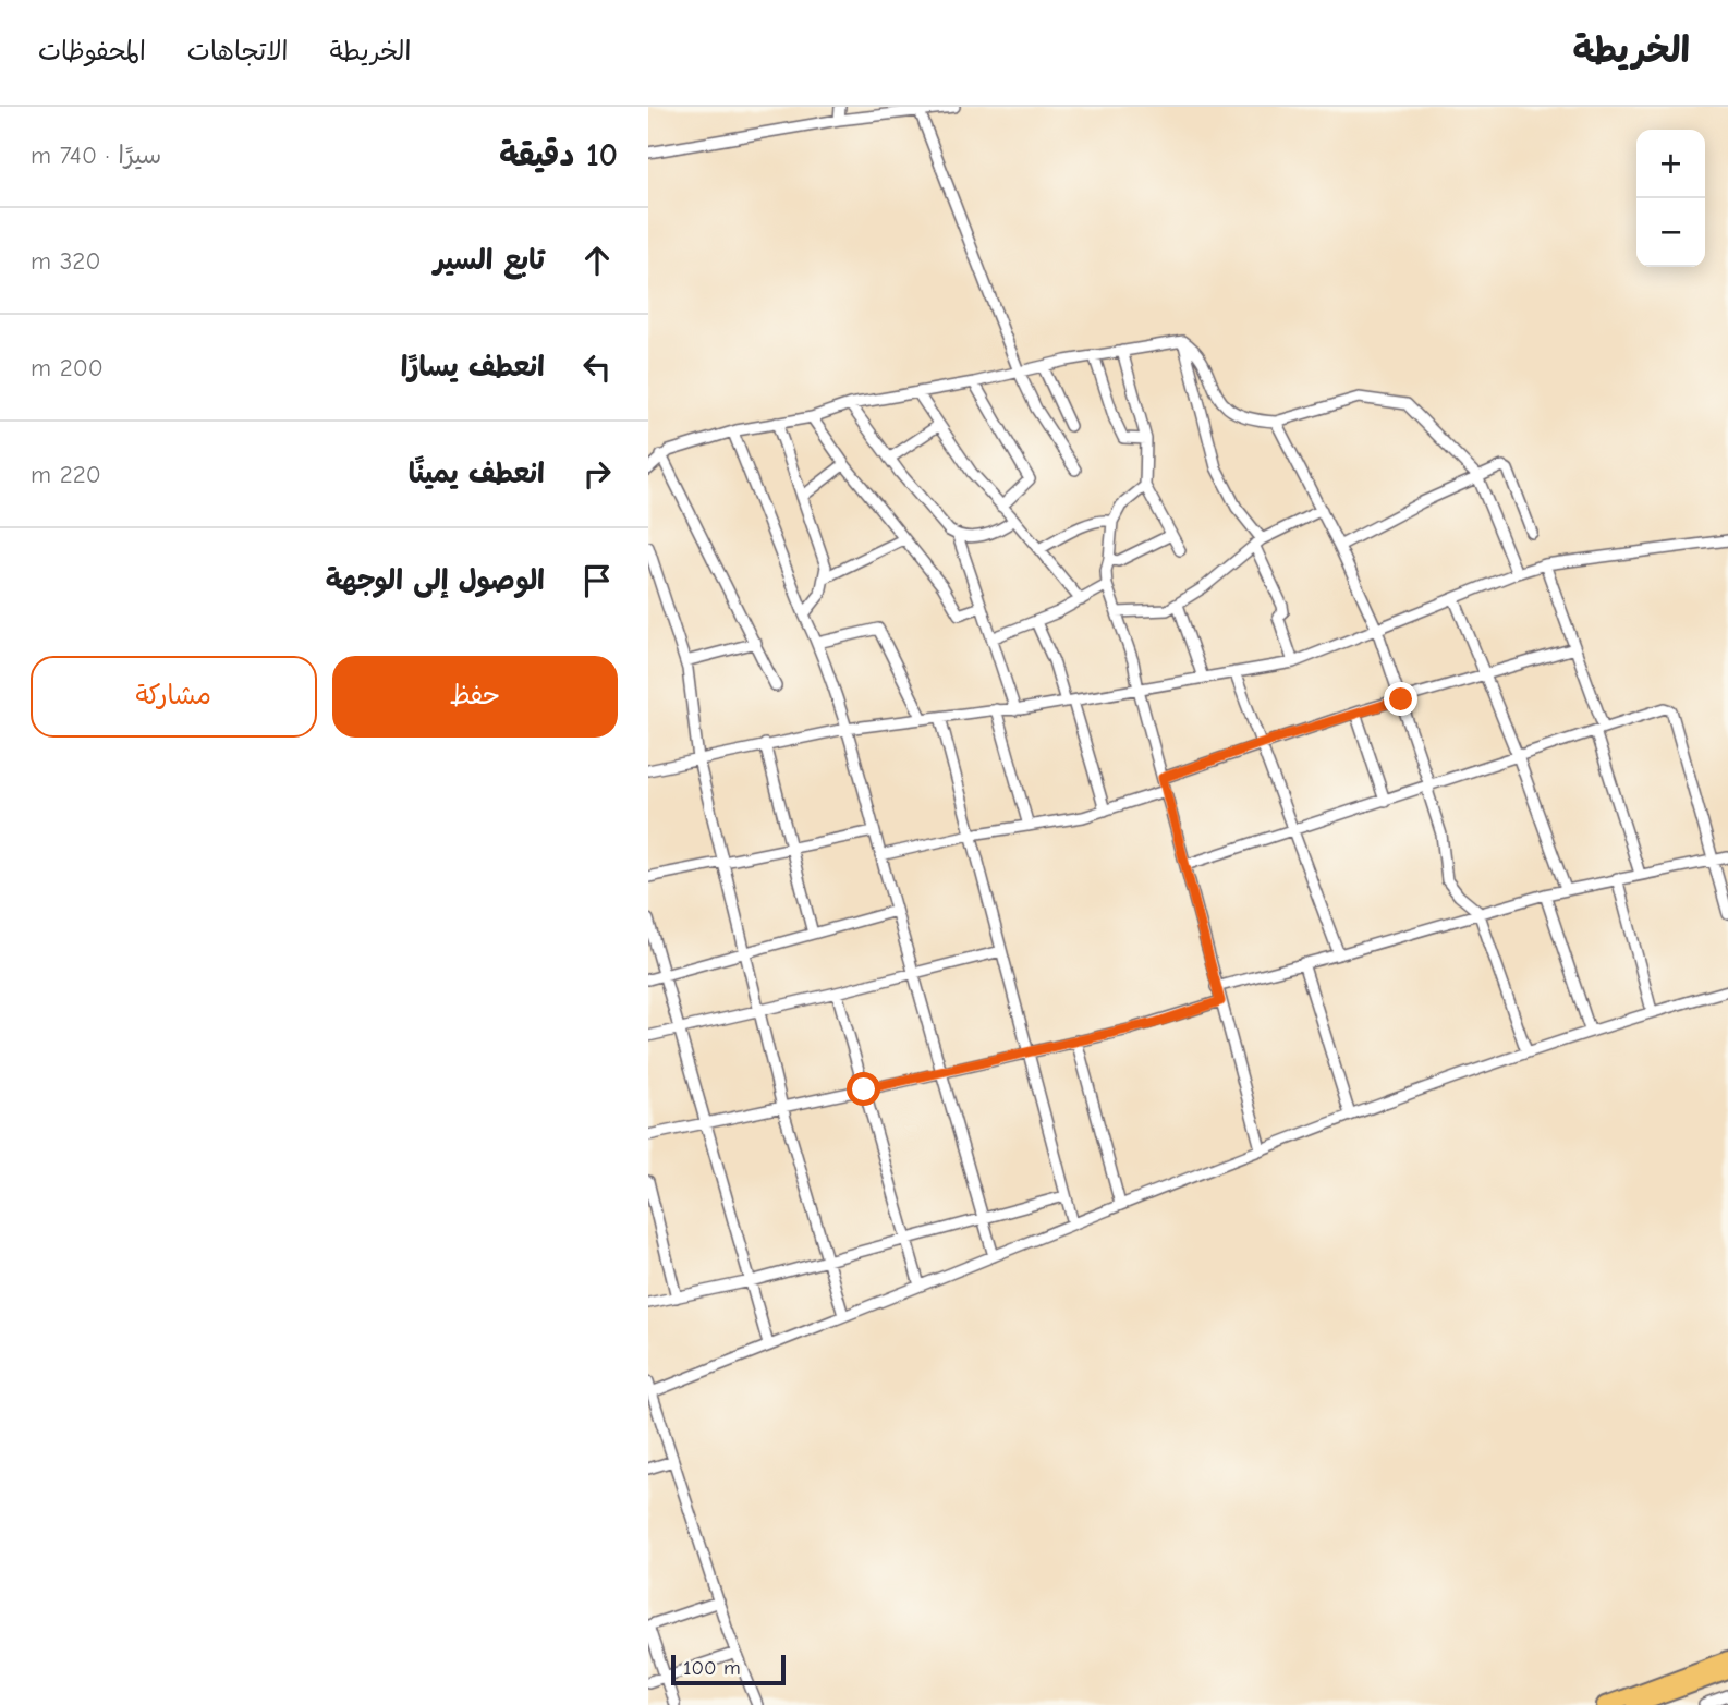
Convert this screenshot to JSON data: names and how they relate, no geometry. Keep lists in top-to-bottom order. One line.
{"scale_bar":"100 m","page":{"header":"الخريطة","nav":["الخريطة","الاتجاهات","المحفوظات"],"heading":["10 دقيقة","سيرًا · 740 m"],"map_buttons":["+","−"],"list":[["تابع السير","320 m"],["انعطف يسارًا","200 m"],["انعطف يمينًا","220 m"],"الوصول إلى الوجهة"],"buttons":["حفظ","مشاركة"],"scale":"100 m"}}
